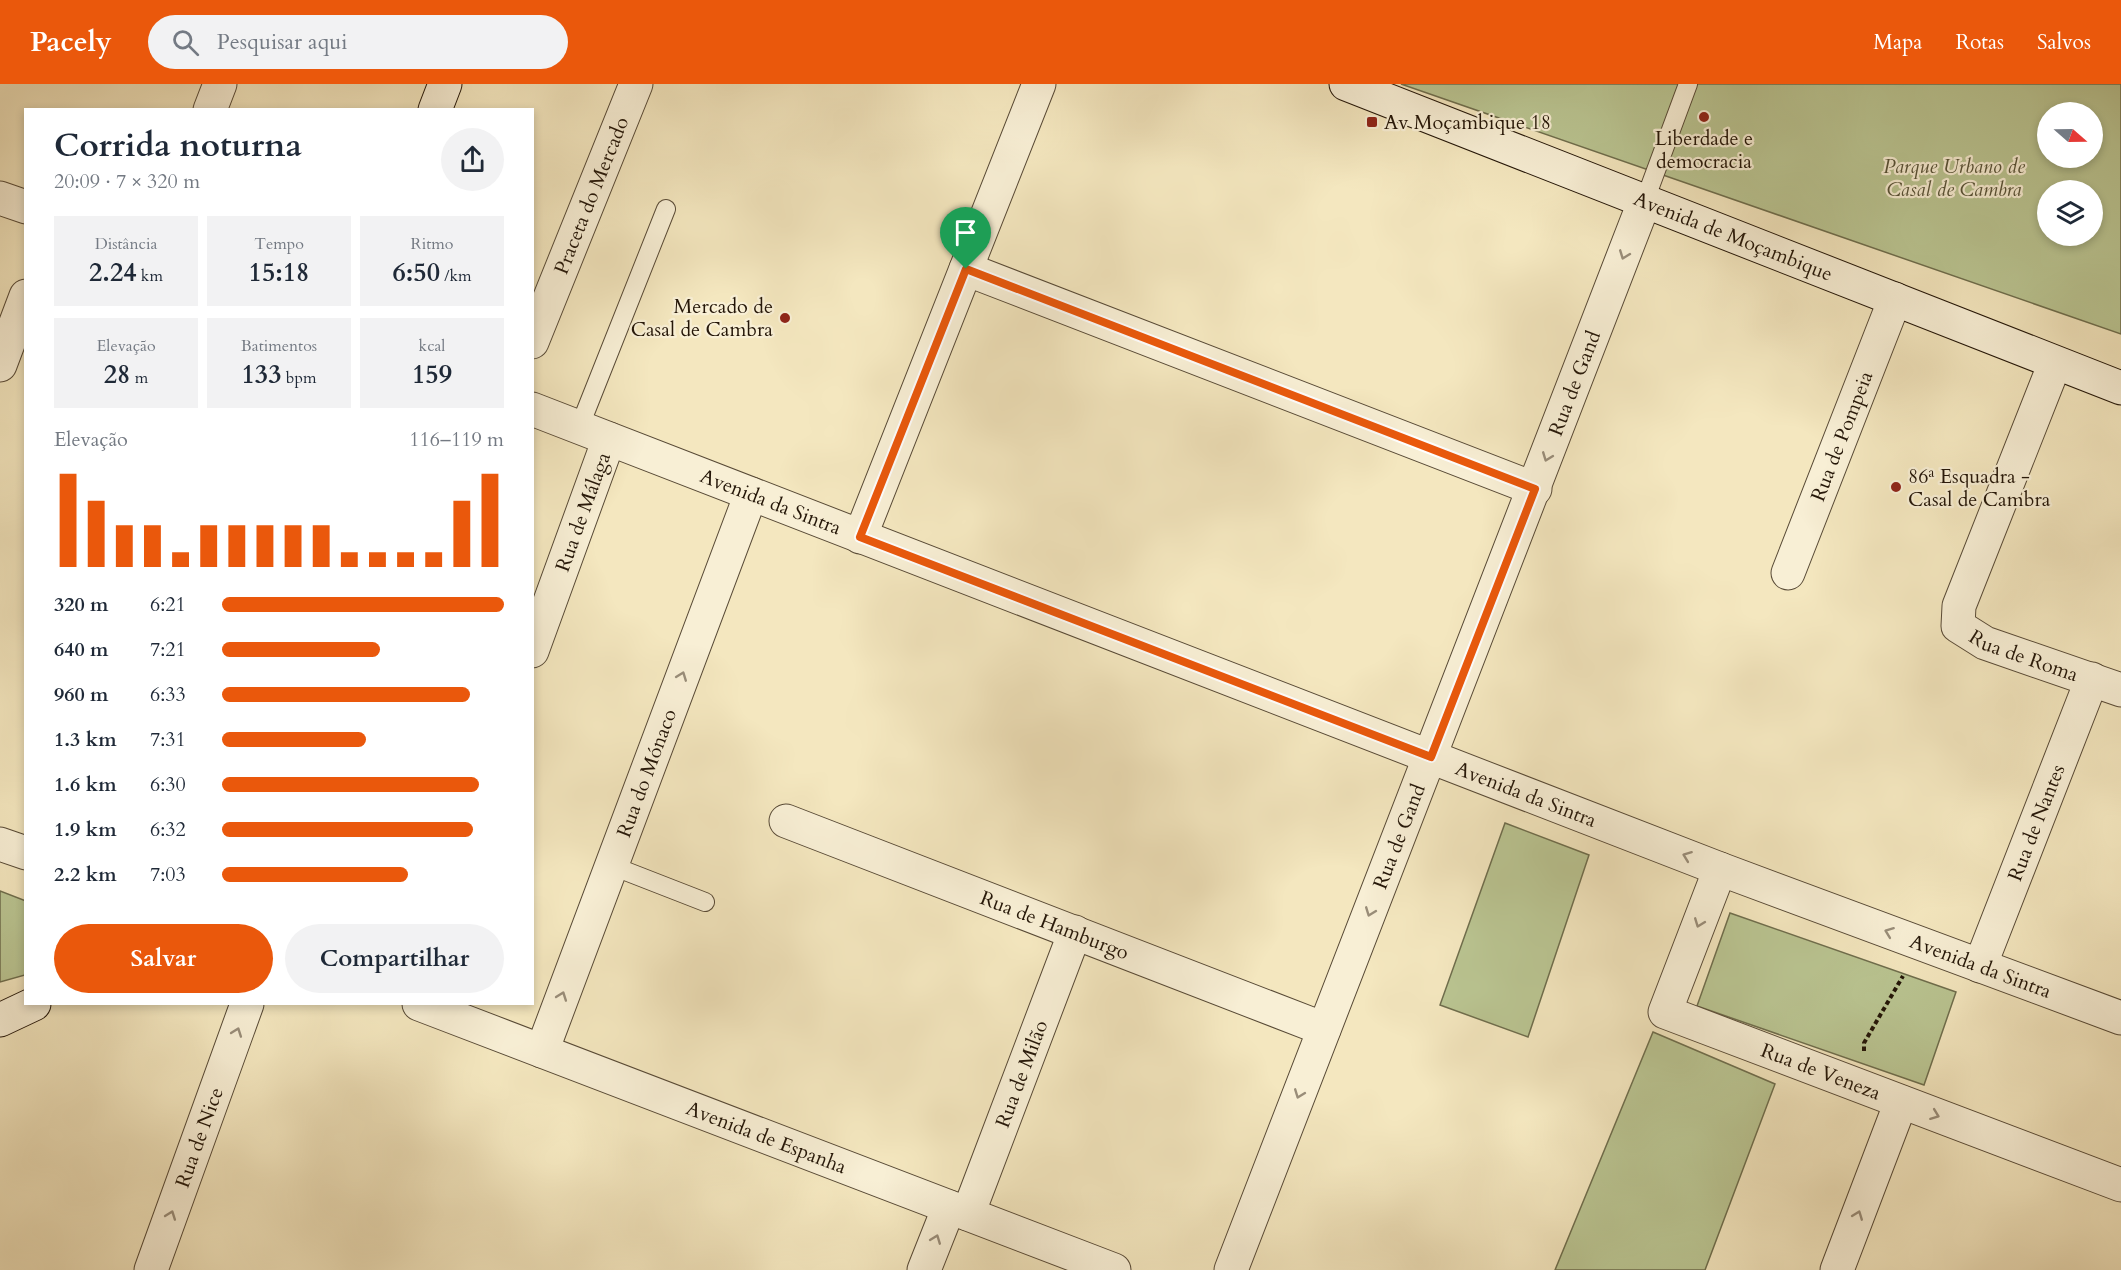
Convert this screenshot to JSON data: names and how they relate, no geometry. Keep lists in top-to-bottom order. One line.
{"streets":{"street":["Praceta do Mercado","Avenida de Moçambique","Rua de Gand","Rua de Pompeia","Avenida da Sintra","Rua de Málaga","Rua de Roma","Rua do Mónaco","Rua de Nantes","Rua de Hamburgo","Rua de Veneza","Rua de Milão","Rua de Nice","Avenida de Espanha"]},"crossings":[["Avenida de Moçambique","Rua de Gand"],["Avenida de Moçambique","Rua de Pompeia"],["Avenida de Moçambique","Rua de Roma"],["Rua de Gand","Avenida da Sintra"],["Rua de Gand","Rua de Hamburgo"],["Avenida da Sintra","Rua de Málaga"],["Avenida da Sintra","Rua do Mónaco"],["Avenida da Sintra","Rua de Nantes"],["Avenida da Sintra","Rua de Veneza"],["Rua de Roma","Rua de Nantes"],["Rua do Mónaco","Avenida de Espanha"],["Rua de Hamburgo","Rua de Milão"],["Rua de Milão","Avenida de Espanha"]],"one_way":["Rua de Gand","Rua do Mónaco","Rua de Nice"],"parks":["Parque Urbano de Casal de Cambra"],"places":{"other":["Liberdade e democracia","Mercado de Casal de Cambra","86ª Esquadra - Casal de Cambra"],"transit":["Av Moçambique 18"]},"north":"right","page":{"header":"Pacely","search":"Pesquisar aqui","nav":["Mapa","Rotas","Salvos"],"heading":["Corrida noturna","20:09 · 7 × 320 m"],"stats":[["Distância","2.24 km"],["Tempo","15:18"],["Ritmo","6:50 /km"],["Elevação","28 m"],["Batimentos","133 bpm"],["kcal","159"]],"chart":["Elevação","116–119 m"],"list":[{"name":"320 m","note":"6:21"},{"name":"640 m","note":"7:21"},{"name":"960 m","note":"6:33"},{"name":"1.3 km","note":"7:31"},{"name":"1.6 km","note":"6:30"},{"name":"1.9 km","note":"6:32"},{"name":"2.2 km","note":"7:03"}],"buttons":["Salvar","Compartilhar"]}}
